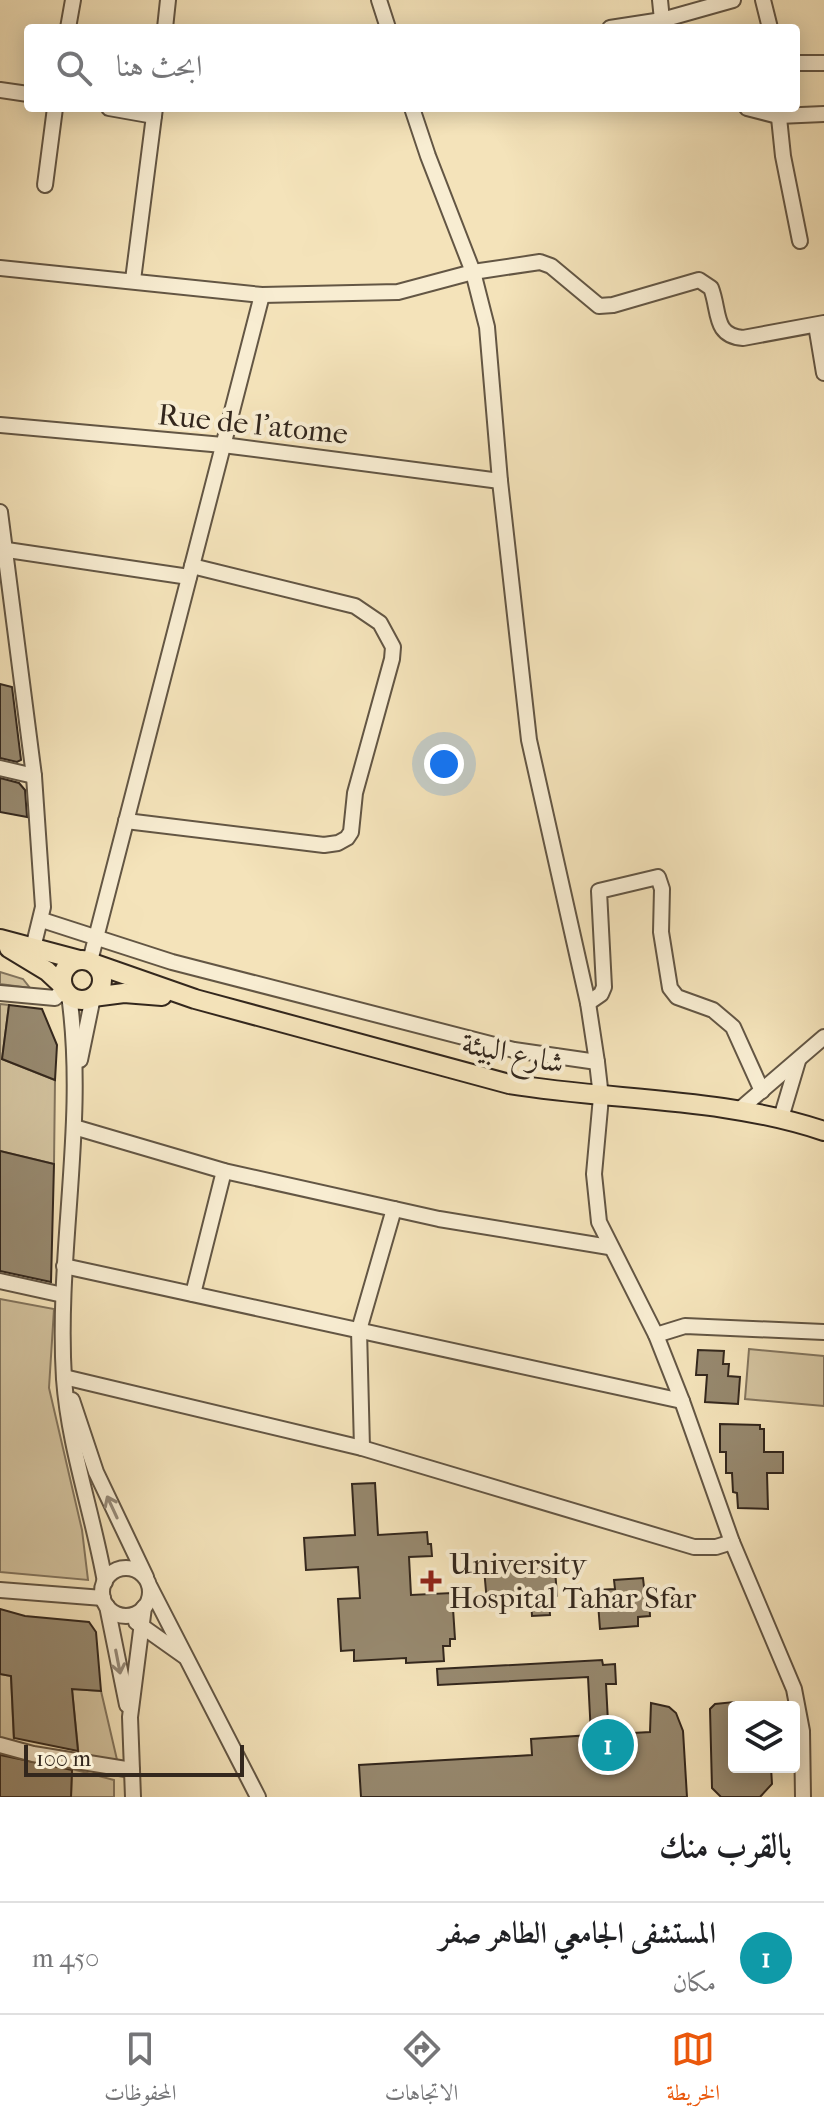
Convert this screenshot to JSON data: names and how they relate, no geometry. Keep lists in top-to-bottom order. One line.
{"streets":{"main road":["شارع البيئة"],"street":["Rue de l'atome"]},"places":{"health":["University Hospital Tahar Sfar"]},"scale_bar":"100 m","page":{"search":"ابحث هنا","pins":"1","scale":"100 m","heading":"بالقرب منك","list":[{"mark":"1","name":"المستشفى الجامعي الطاهر صفر","note":"مكان","value":"450 m"}],"nav":["الخريطة","الاتجاهات","المحفوظات"]}}
